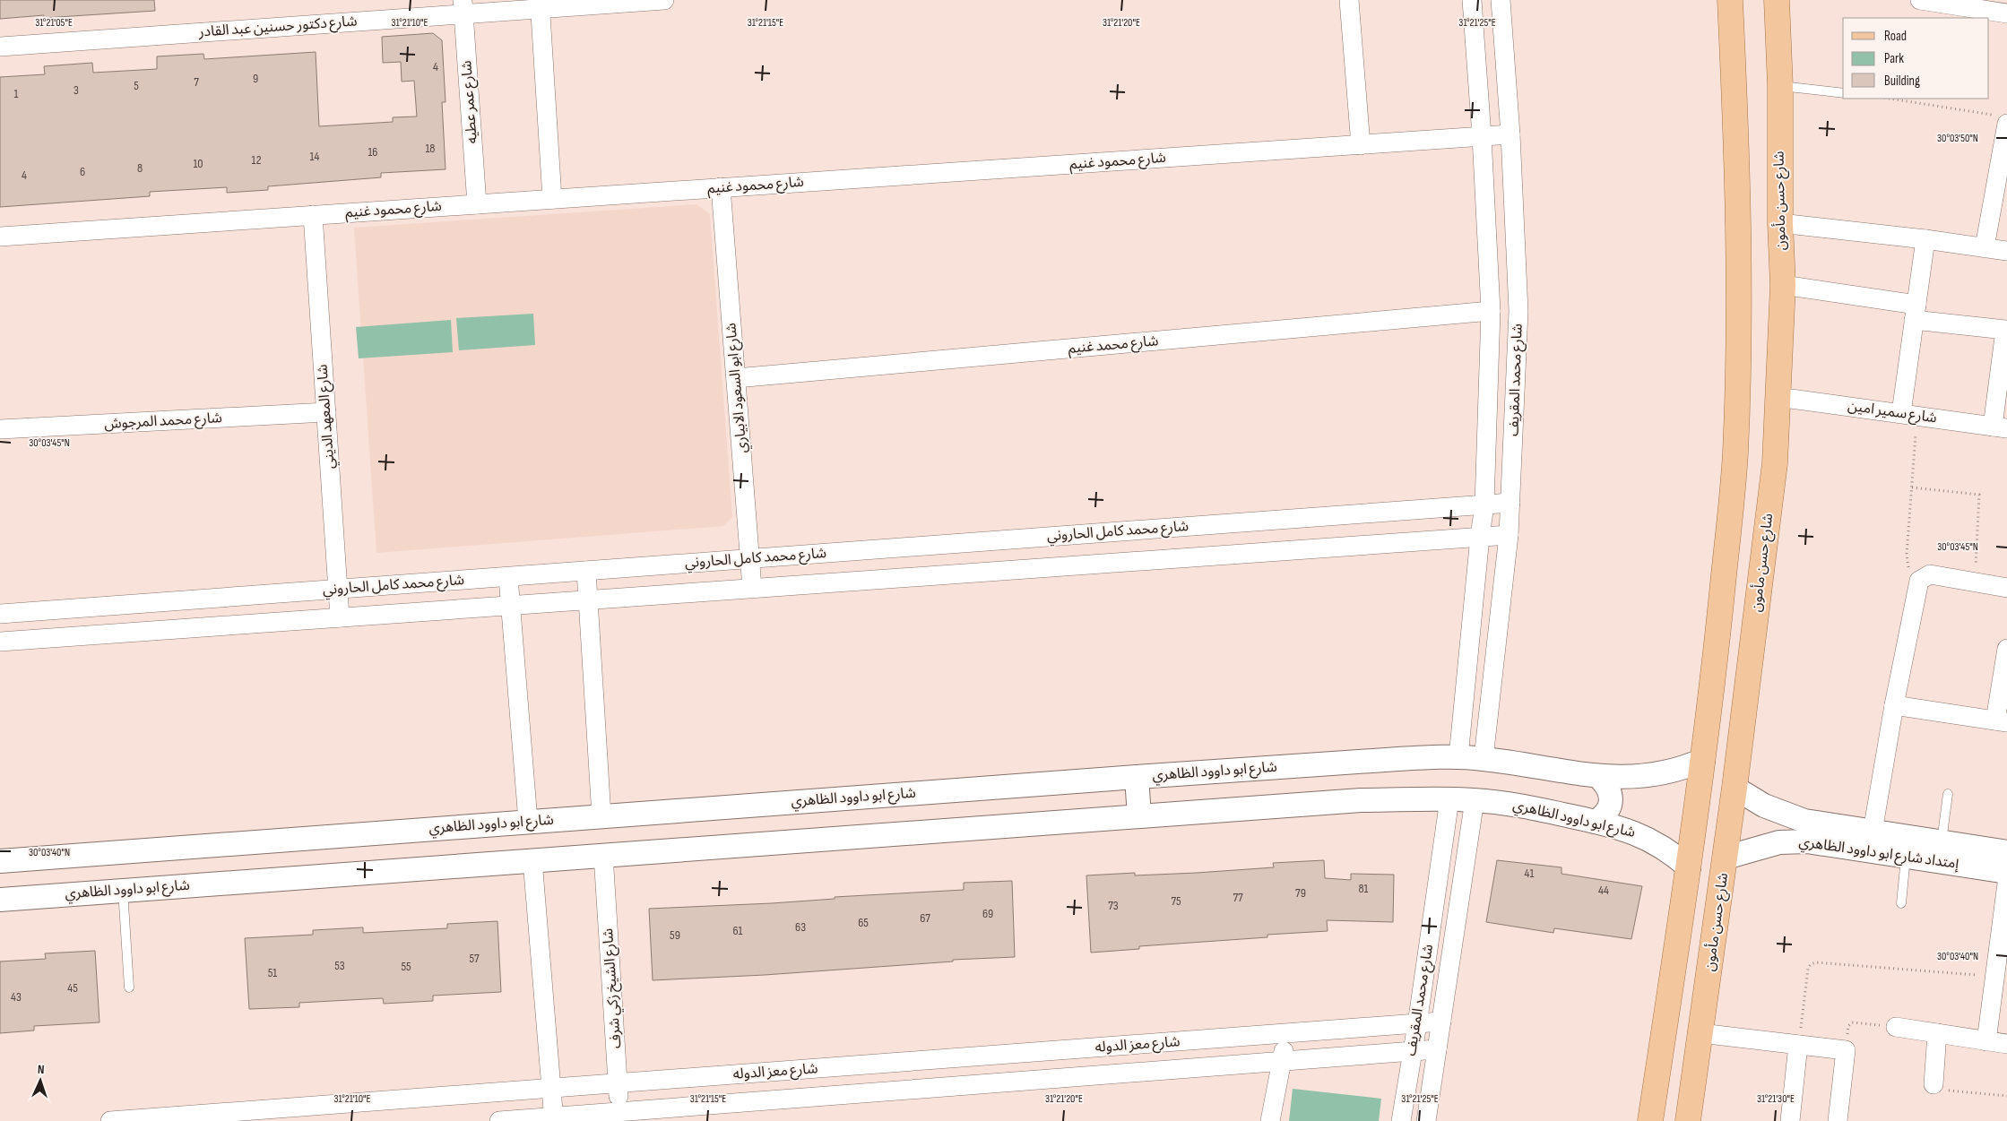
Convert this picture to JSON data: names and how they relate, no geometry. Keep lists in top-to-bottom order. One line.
{"streets":{"main road":["شارع حسن مأمون"],"street":["شارع دكتور حسنين عبد القادر","شارع عمر عطيه","شارع محمود غنيم","شارع محمد غنيم","شارع محمد المقريف","شارع ابو السعود الابياري","شارع سمير امين","شارع المعهد الديني","شارع محمد المرجوش","شارع محمد كامل الحاروني","شارع ابو داوود الظاهري","إمتداد شارع ابو داوود الظاهري","شارع الشيخ زكي شرف","شارع معز الدوله"]},"crossings":[["شارع دكتور حسنين عبد القادر","شارع عمر عطيه"],["شارع عمر عطيه","شارع محمود غنيم"],["شارع محمود غنيم","شارع محمد المقريف"],["شارع محمود غنيم","شارع ابو السعود الابياري"],["شارع محمود غنيم","شارع المعهد الديني"],["شارع حسن مأمون","شارع سمير امين"],["شارع حسن مأمون","إمتداد شارع ابو داوود الظاهري"],["شارع محمد غنيم","شارع محمد المقريف"],["شارع محمد غنيم","شارع ابو السعود الابياري"],["شارع محمد المقريف","شارع محمد كامل الحاروني"],["شارع محمد المقريف","شارع ابو داوود الظاهري"],["شارع محمد المقريف","شارع معز الدوله"],["شارع ابو السعود الابياري","شارع محمد كامل الحاروني"],["شارع المعهد الديني","شارع محمد المرجوش"],["شارع المعهد الديني","شارع محمد كامل الحاروني"],["شارع ابو داوود الظاهري","شارع الشيخ زكي شرف"],["شارع الشيخ زكي شرف","شارع معز الدوله"]],"house_numbers":["4","9","7","5","3","1","18","16","14","12","10","8","6","4","41","81","44","79","77","75","73","69","67","65","63","61","59","57","53","55","51","45","43"],"legend":["Road","Park","Building"],"north":"top","coordinates":["31°21'10\"E","31°21'15\"E","31°21'20\"E","31°21'25\"E","31°21'05\"E","30°03'50\"N","30°03'45\"N","30°03'40\"N","31°21'30\"E"]}
